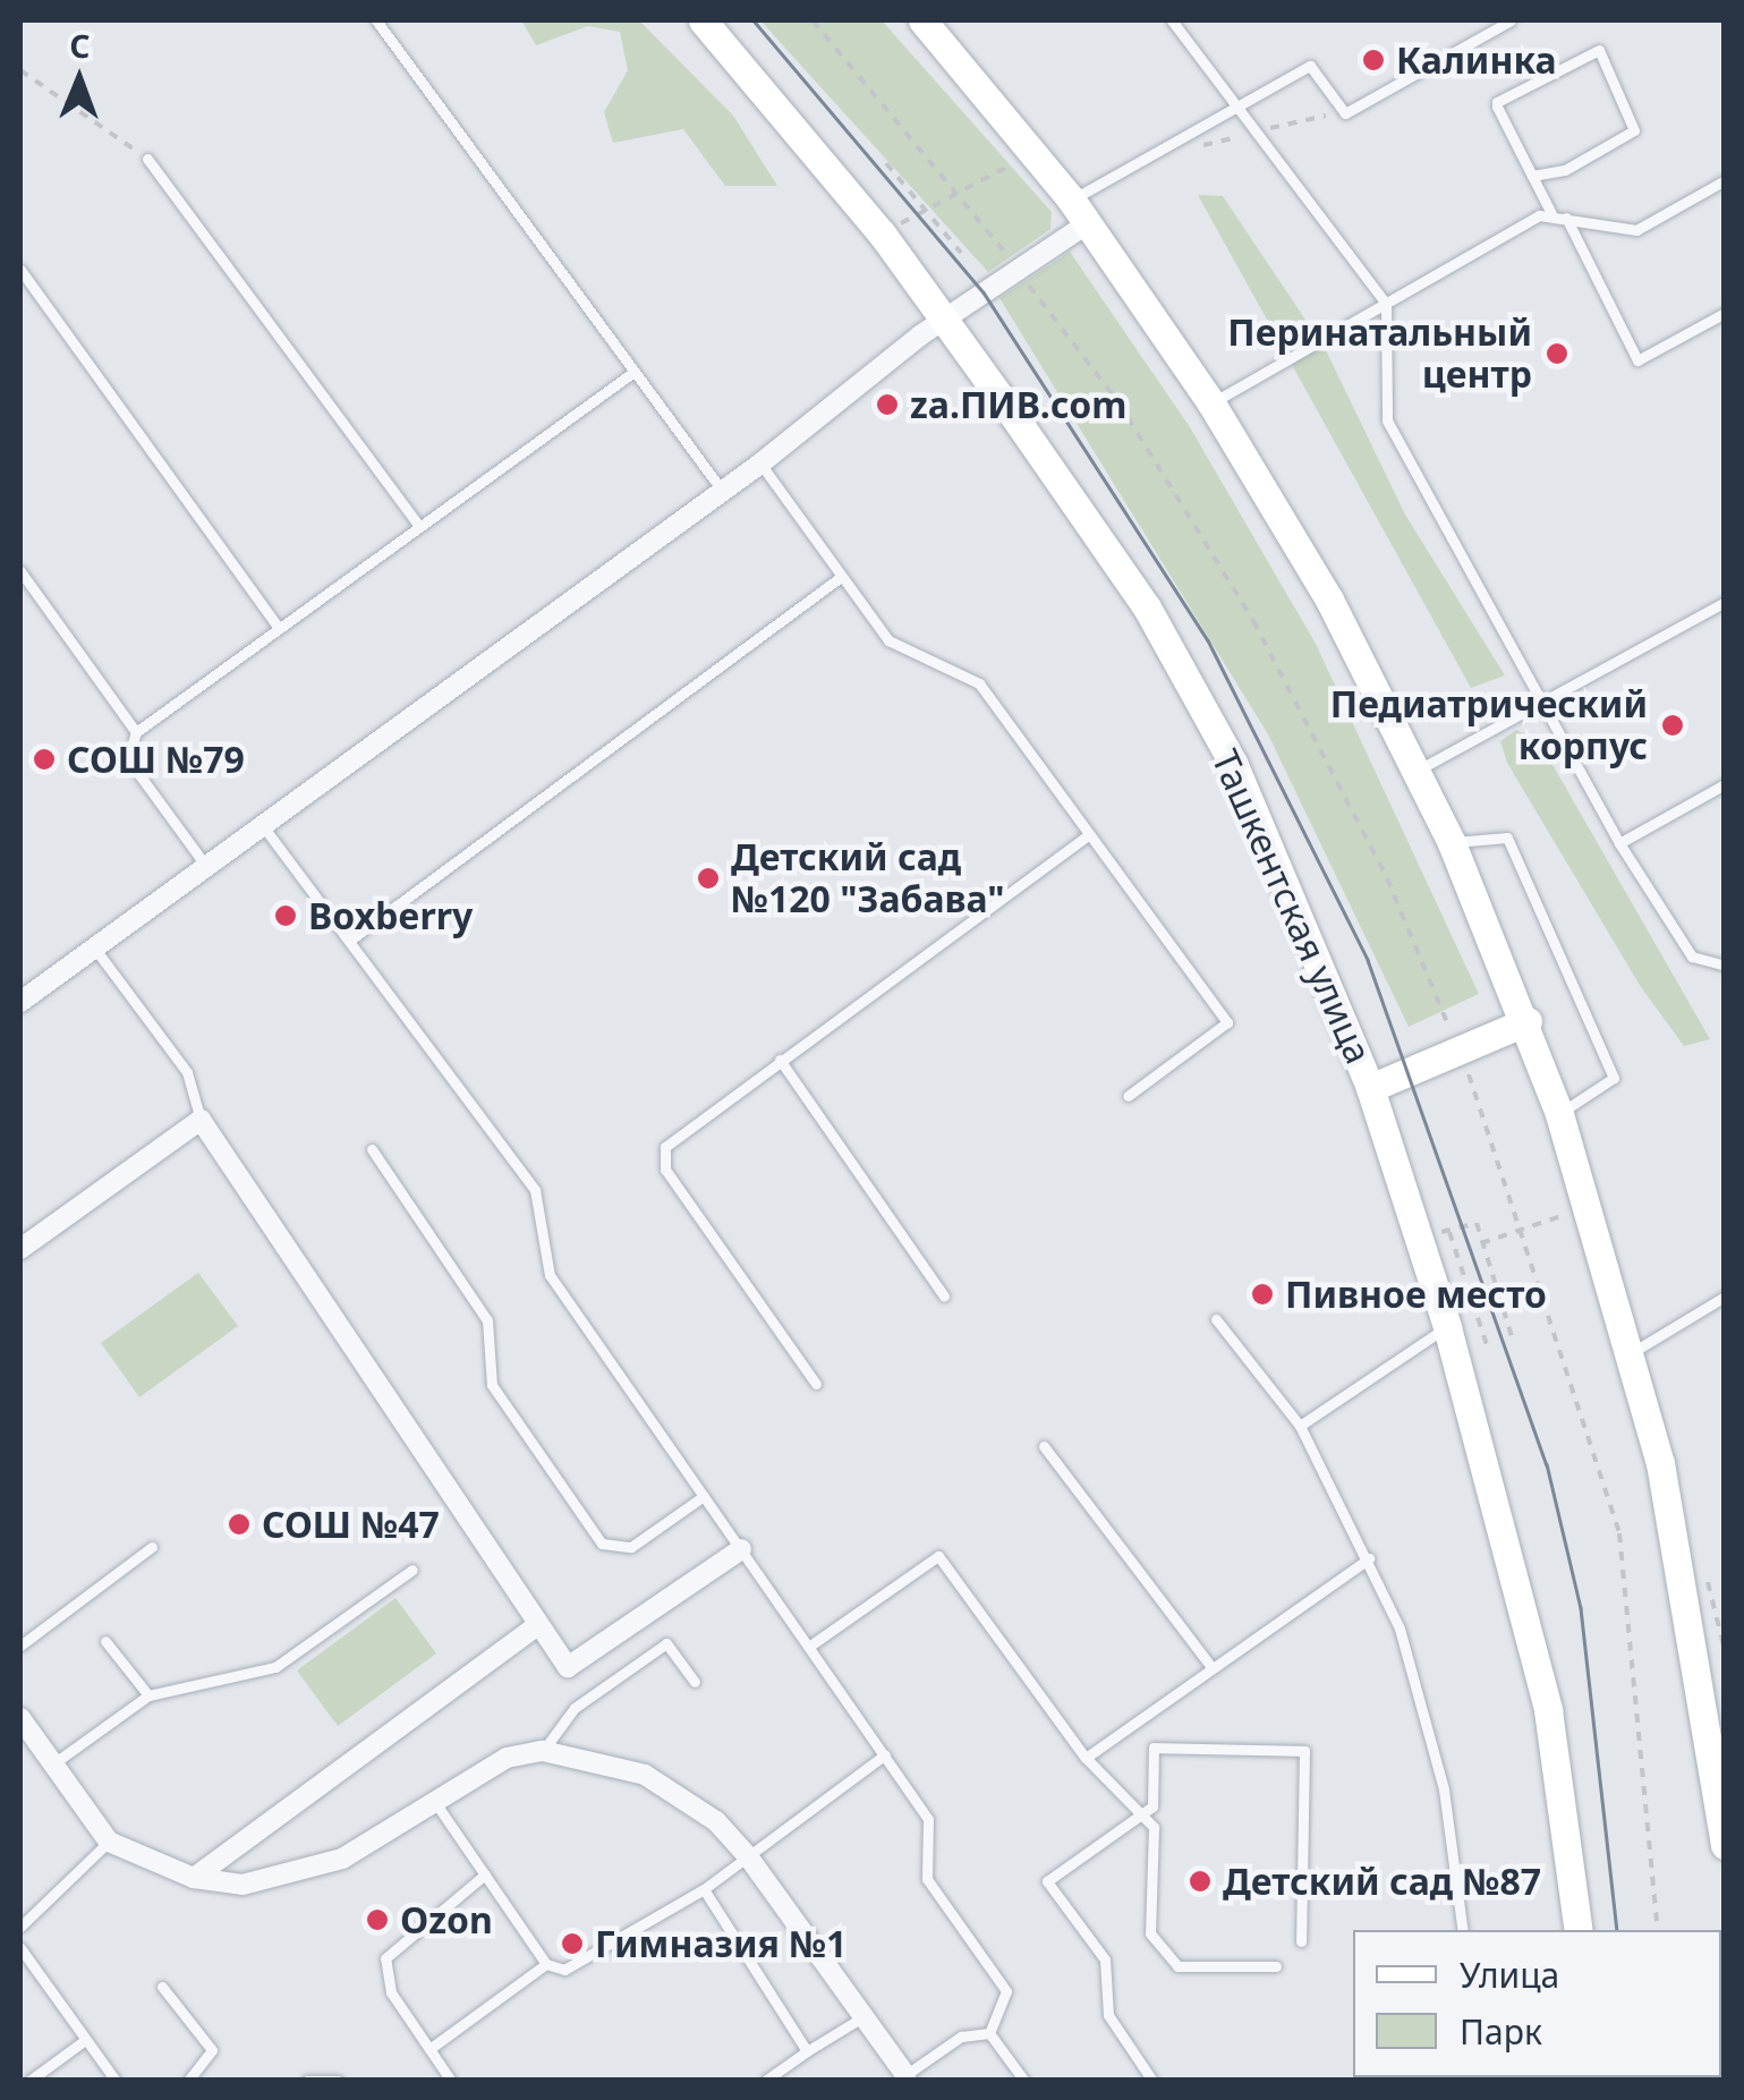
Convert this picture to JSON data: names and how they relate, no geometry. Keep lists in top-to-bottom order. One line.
{"streets":{"main road":["Ташкентская улица"]},"places":["Калинка","Перинатальный центр","za.ПИВ.com","Педиатрический корпус","СОШ №79","Детский сад №120 \"Забава\"","Boxberry","Пивное место","СОШ №47","Детский сад №87","Ozon","Гимназия №1"],"legend":["Улица","Парк"],"north":"top"}
